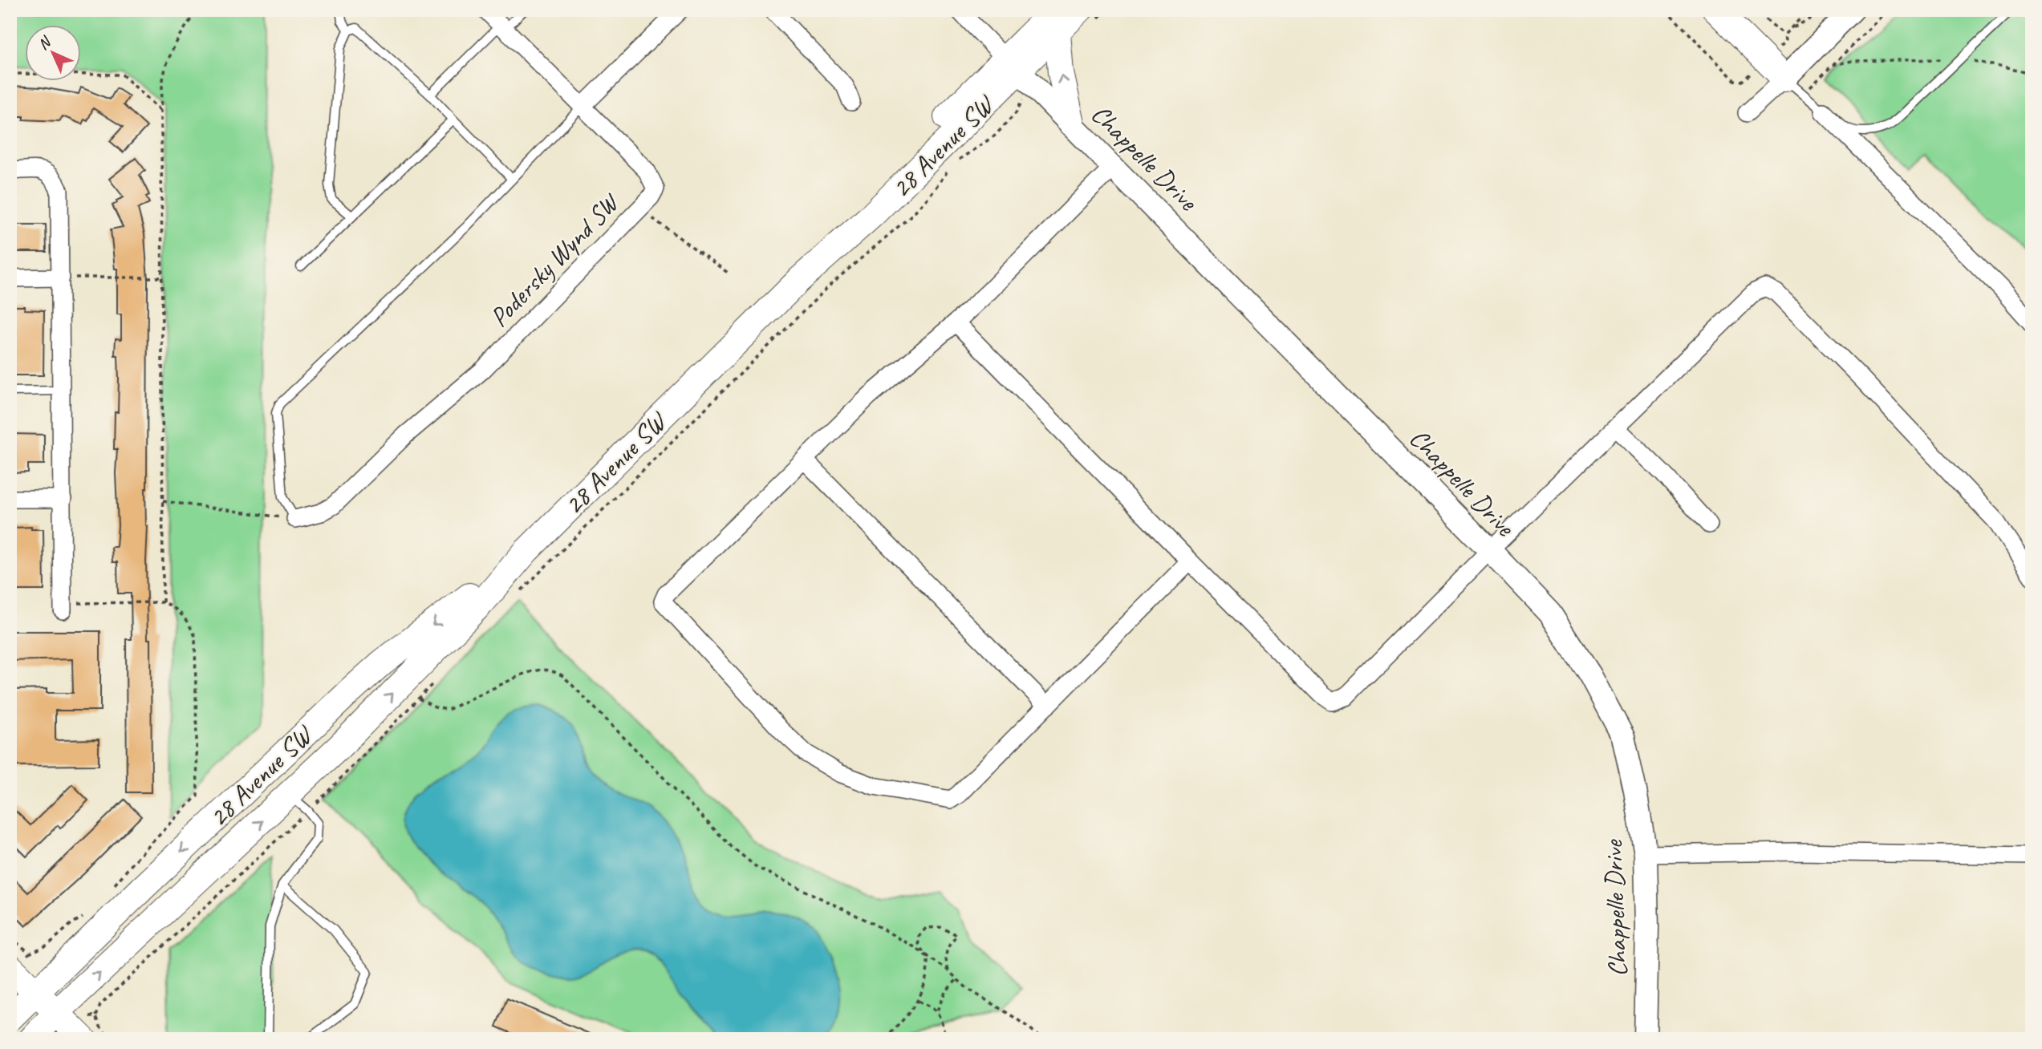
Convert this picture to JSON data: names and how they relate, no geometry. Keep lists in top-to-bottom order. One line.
{"streets":{"main road":["28 Avenue SW"],"street":["Chappelle Drive","Podersky Wynd SW"]},"crossings":[["28 Avenue SW","Chappelle Drive"]],"north":"top left"}
